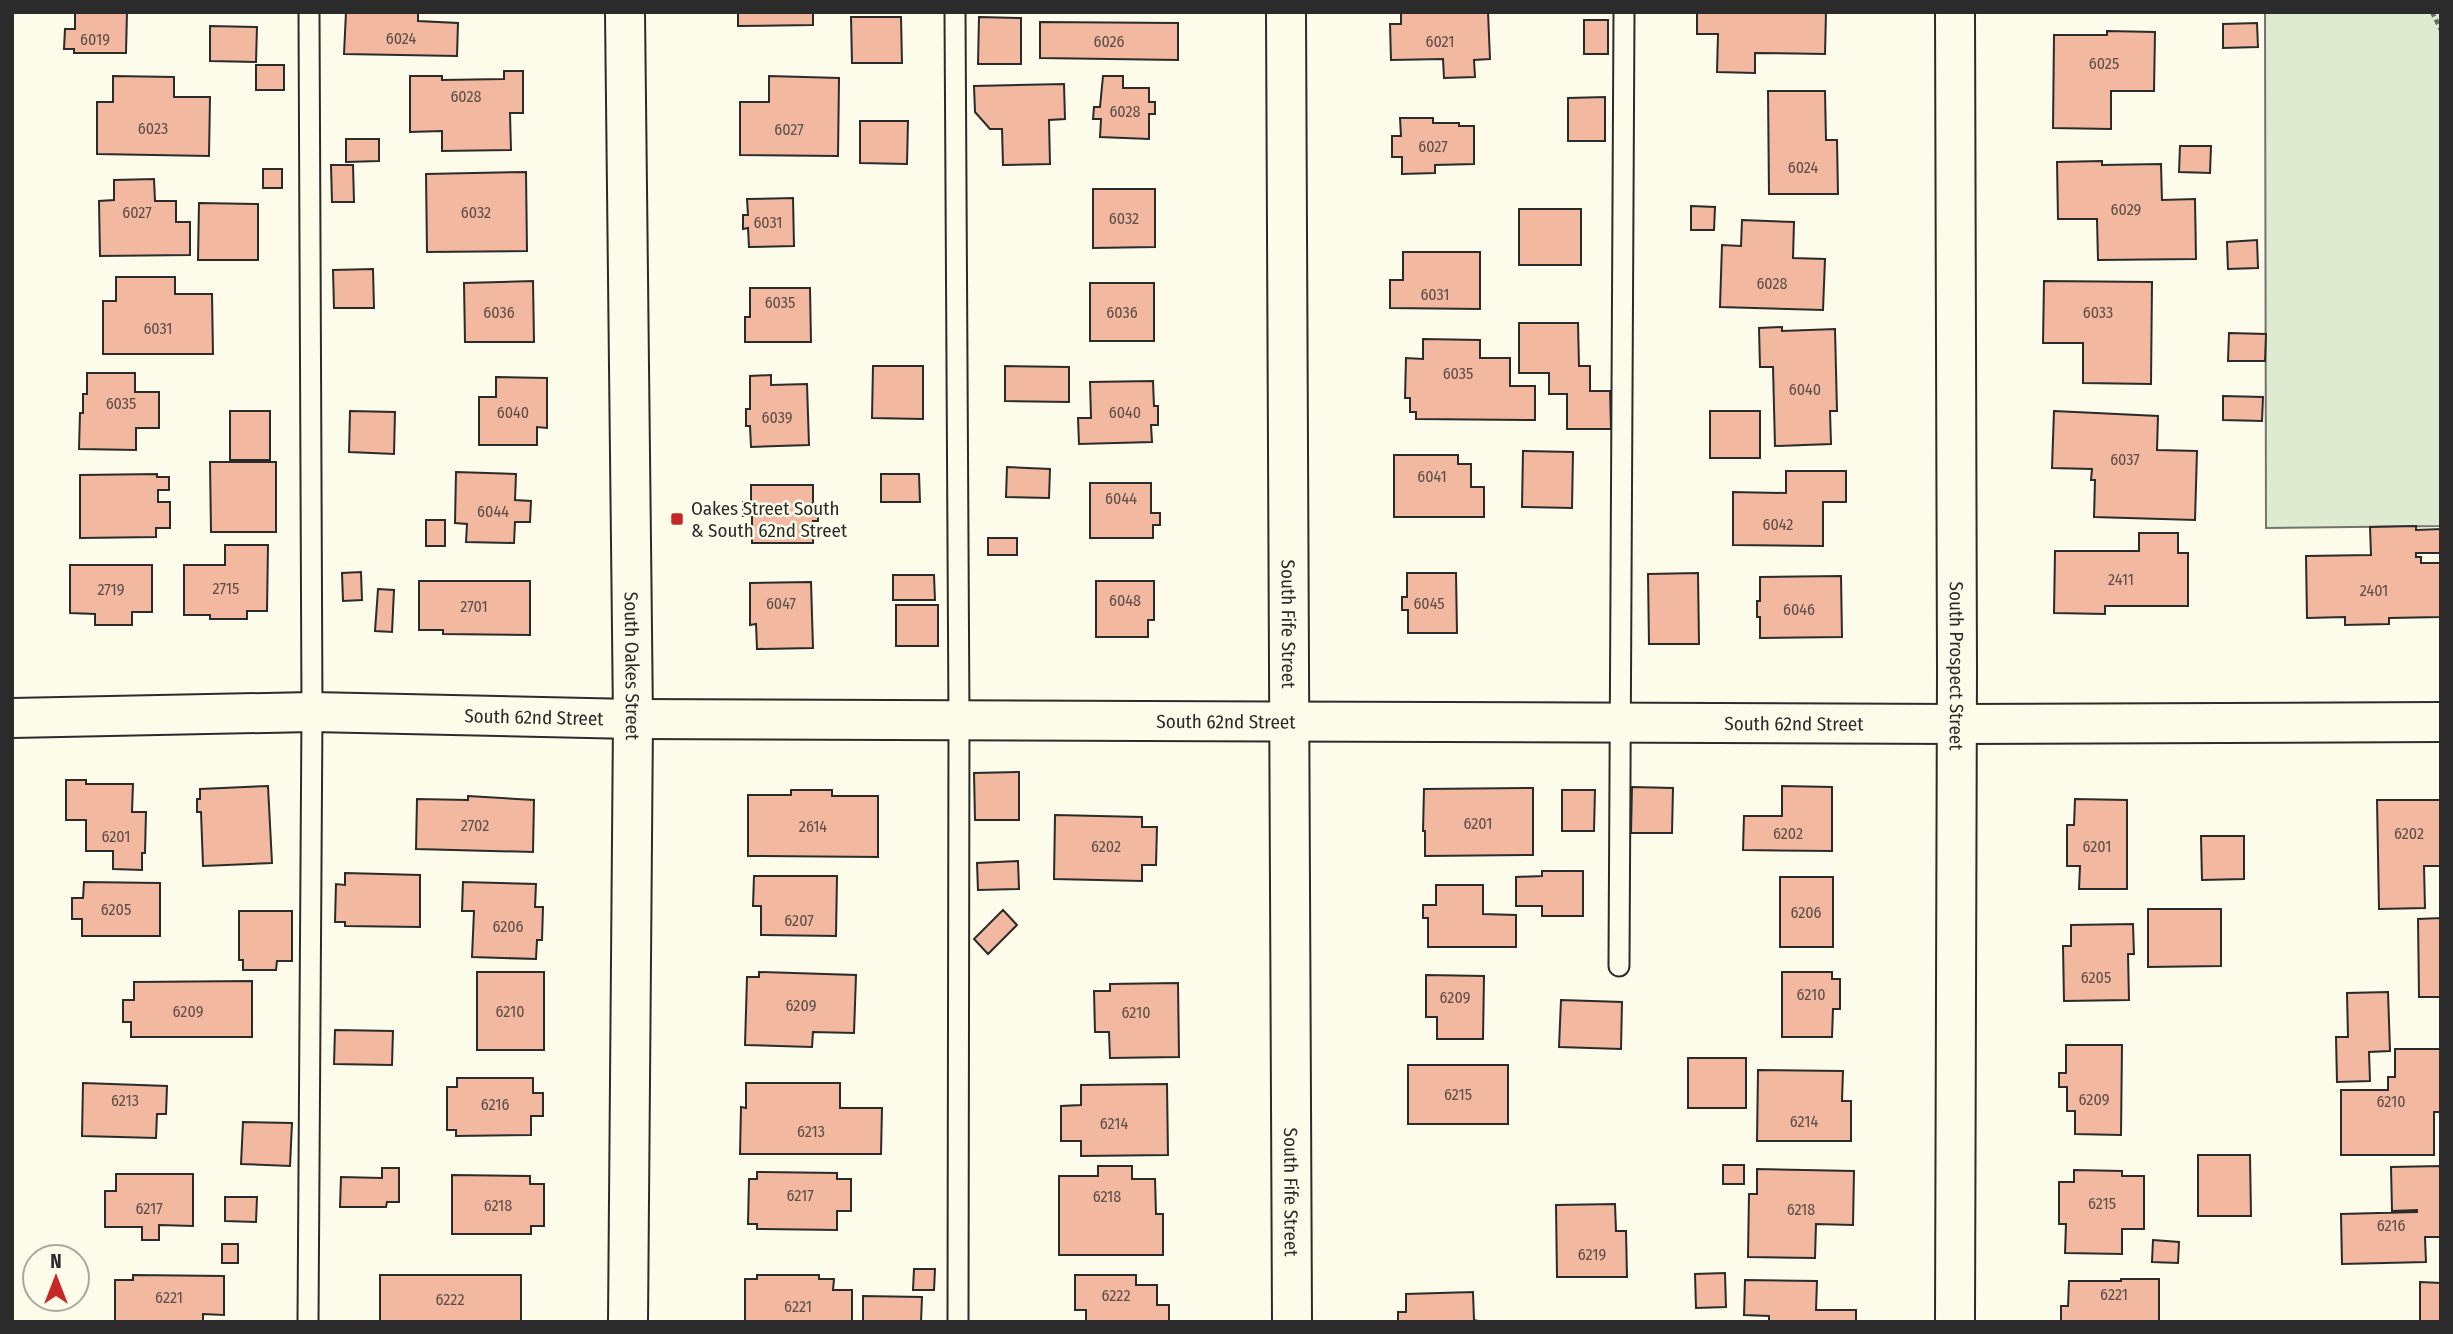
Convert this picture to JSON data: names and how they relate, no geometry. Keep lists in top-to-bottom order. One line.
{"streets":{"street":["South Fife Street","South Oakes Street","South Prospect Street","South 62nd Street"]},"crossings":[["South Fife Street","South 62nd Street"],["South Oakes Street","South 62nd Street"],["South Prospect Street","South 62nd Street"]],"places":{"transit":["Oakes Street South & South 62nd Street"]},"house_numbers":["6024","6019","6026","6021","6025","6028","6028","6023","6027","6027","6024","6029","6027","6032","6032","6031","6028","6031","6035","6036","6036","6033","6031","6035","6040","6035","6040","6040","6039","6037","6041","6044","6044","6042","2411","2715","2719","2401","6048","6047","6045","2701","6046","6201","2702","2614","6202","6202","6201","6202","6201","6205","6206","6207","6206","6205","6210","6209","6209","6209","6210","6210","6215","6209","6213","6210","6216","6214","6214","6213","6217","6218","6215","6218","6217","6218","6216","6219","6221","6222","6221","6222","6221"],"north":"top"}
